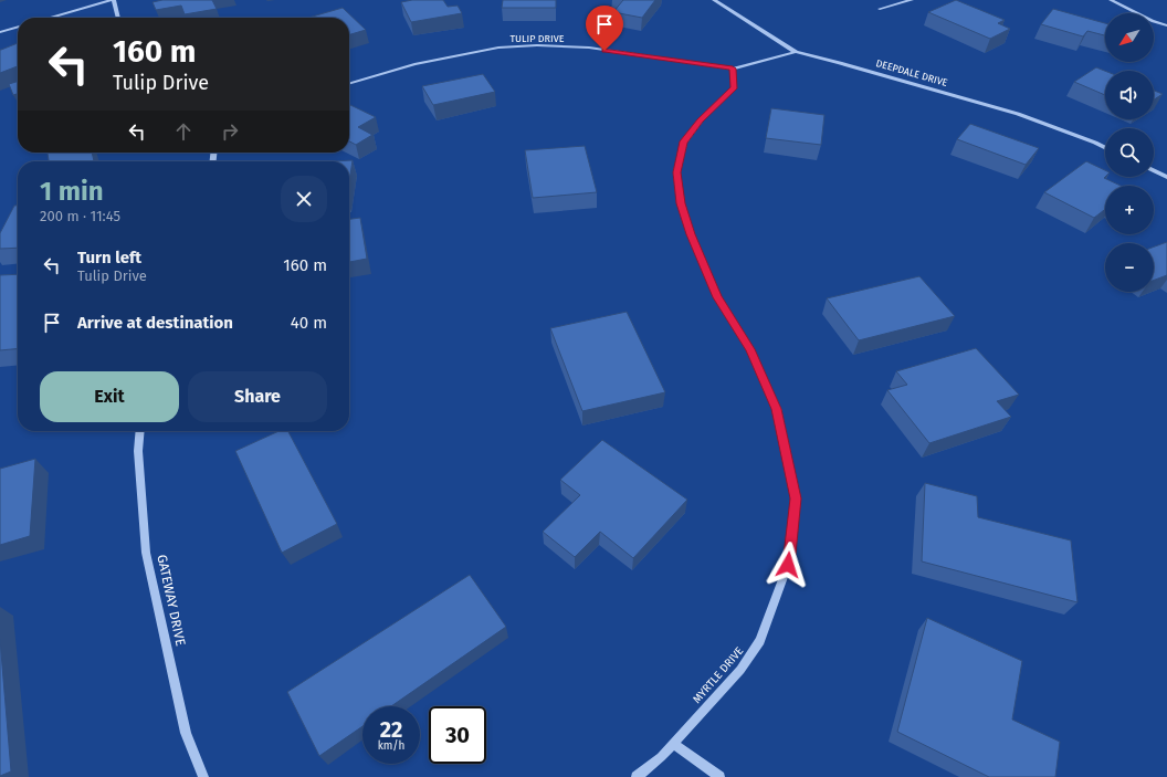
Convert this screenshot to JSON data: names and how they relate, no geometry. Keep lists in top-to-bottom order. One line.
{"streets":{"street":["TULIP DRIVE","DEEPDALE DRIVE","GATEWAY DRIVE","MYRTLE DRIVE"]},"crossings":[["TULIP DRIVE","MYRTLE DRIVE"]],"north":"bottom left","page":{"map_buttons":["+","−"],"turn":["160 m","Tulip Drive"],"heading":["1 min","200 m · 11:45"],"list":[{"name":"Turn left","note":"Tulip Drive","value":"160 m"},{"name":"Arrive at destination","value":"40 m"}],"buttons":["Exit","Share"],"speed":"22 km/h","limit":"30"}}
